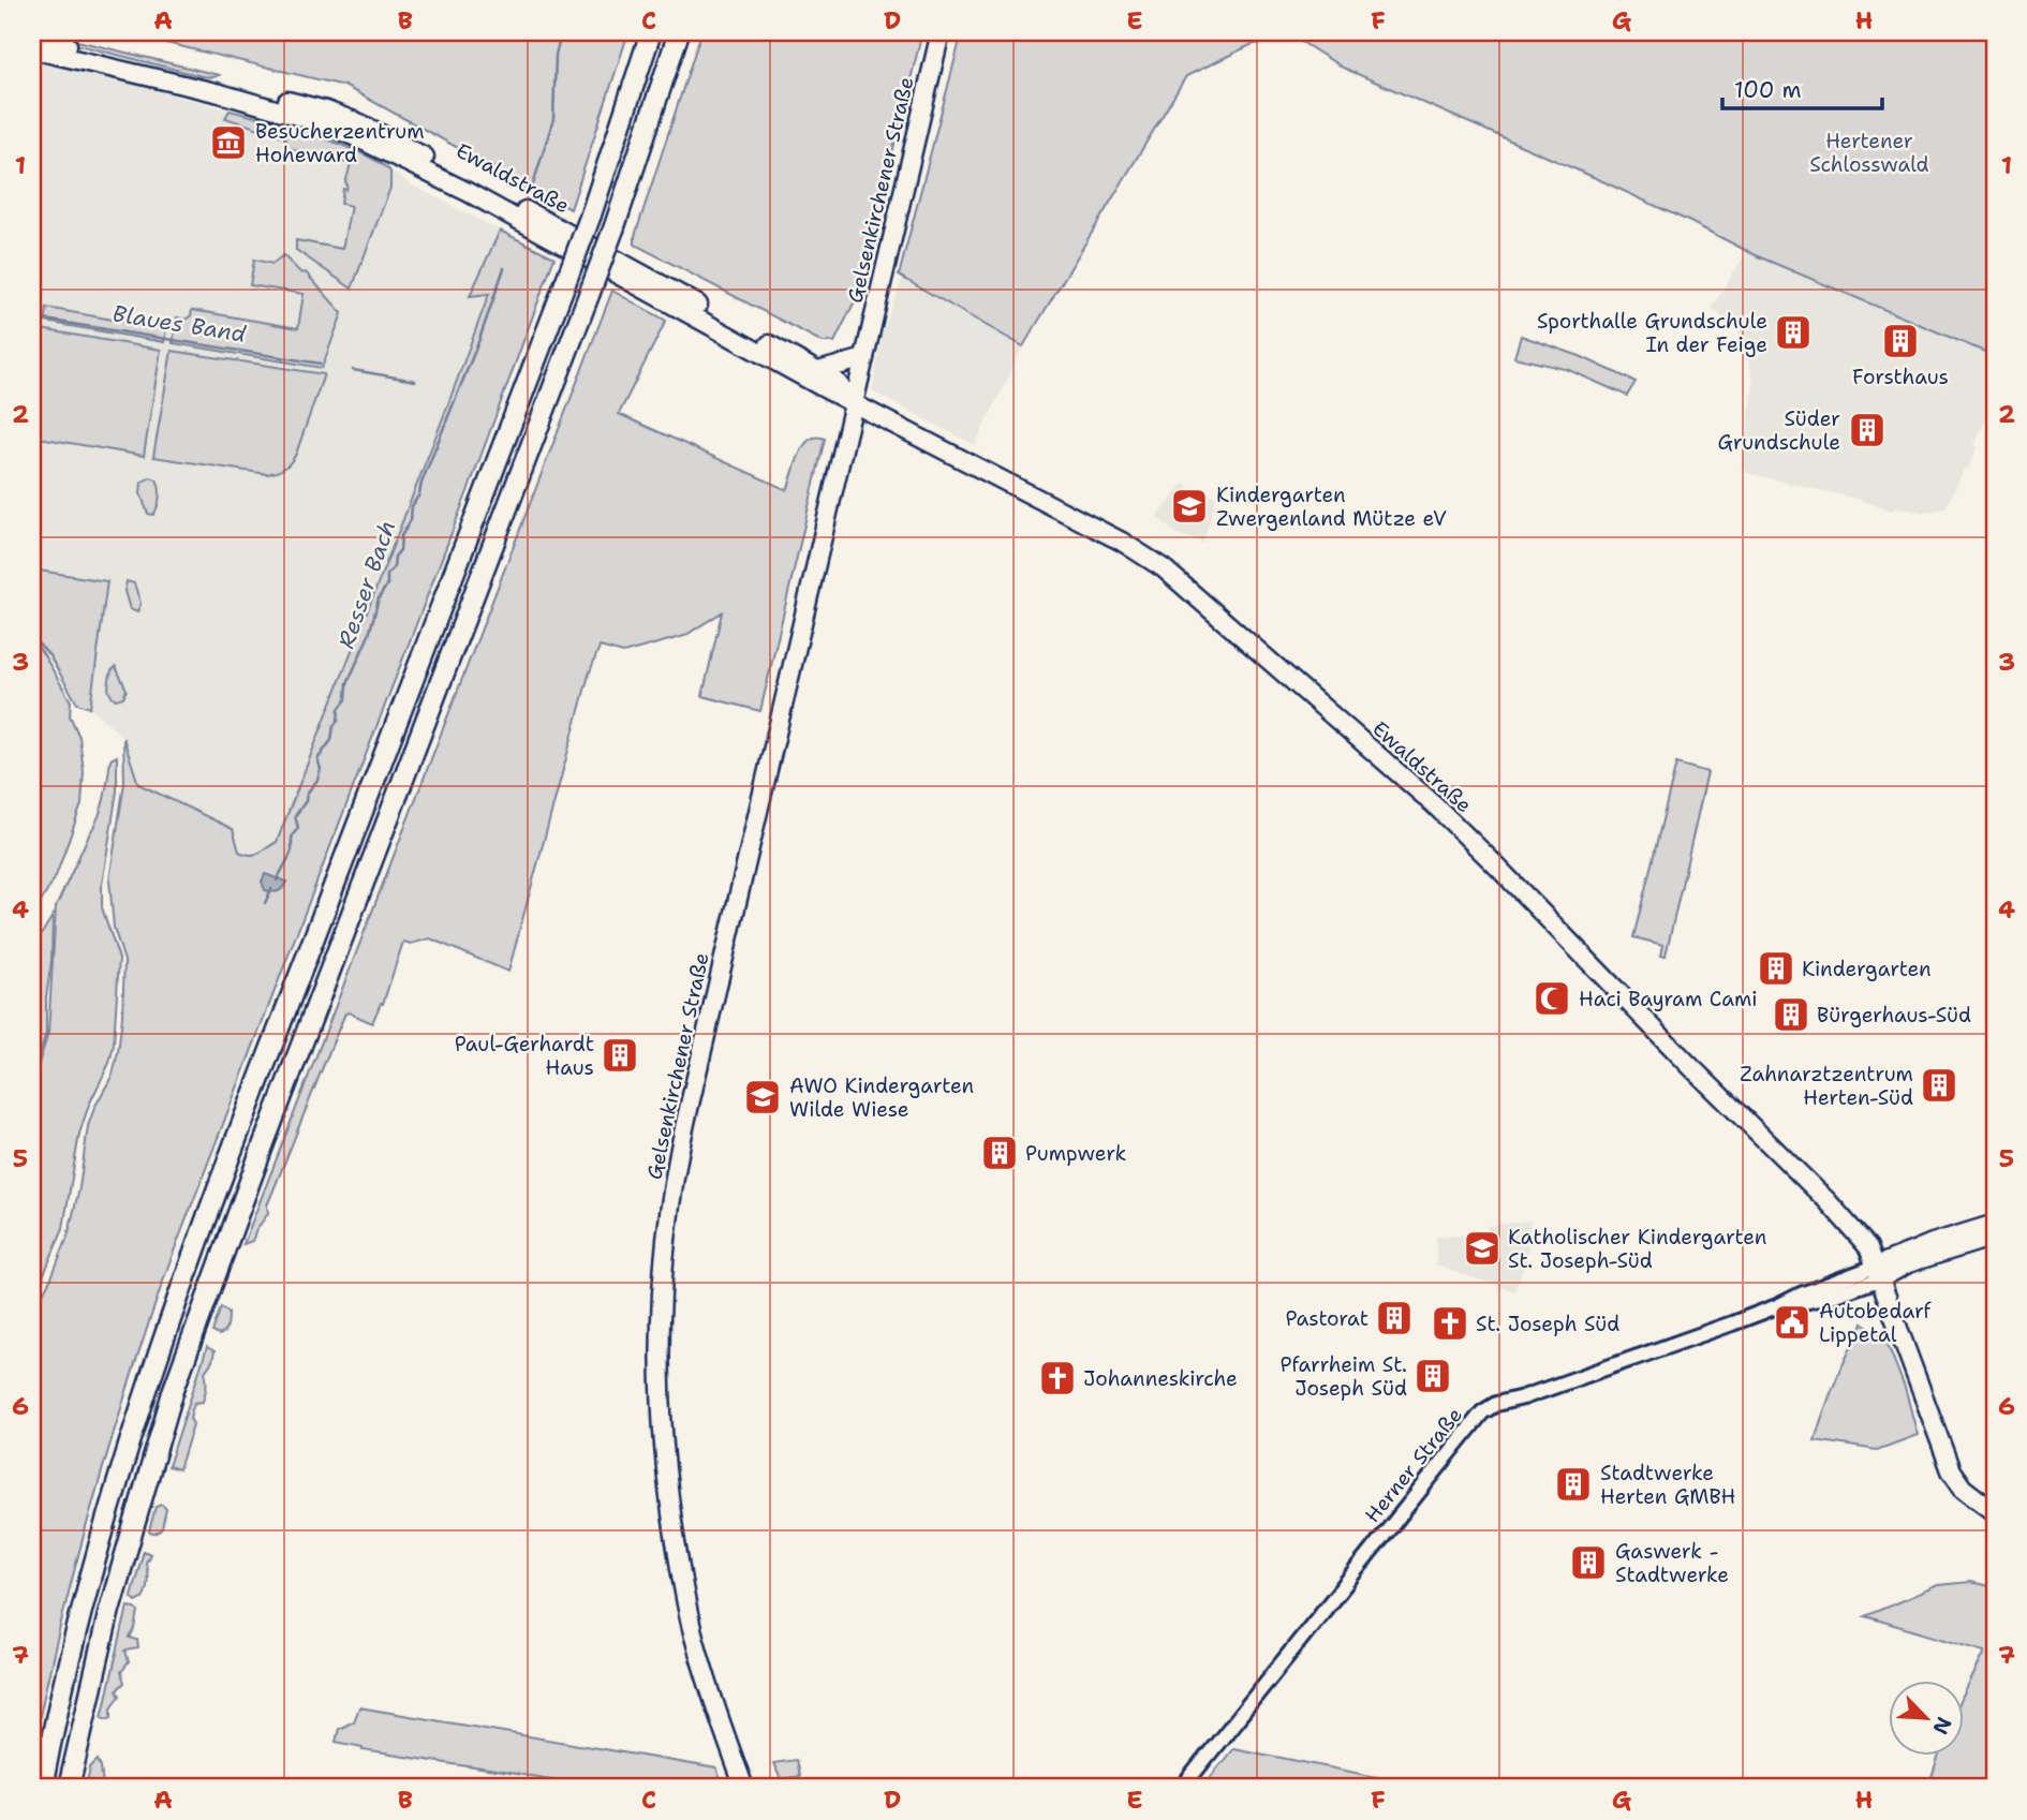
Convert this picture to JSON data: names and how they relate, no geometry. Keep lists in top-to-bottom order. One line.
{"streets":{"main road":["Ewaldstraße","Gelsenkirchener Straße"],"street":["Herner Straße"]},"crossings":[["Ewaldstraße","Gelsenkirchener Straße"],["Ewaldstraße","Herner Straße"]],"water":["Blaues Band","Resser Bach"],"parks":["Hertener Schlosswald"],"places":{"museum":["Besucherzentrum Hoheward"],"building":["Sporthalle Grundschule In der Feige","Forsthaus","Süder Grundschule","Kindergarten","Bürgerhaus-Süd","Paul-Gerhardt Haus","Zahnarztzentrum Herten-Süd","Pumpwerk","Pastorat","Pfarrheim St. Joseph Süd","Stadtwerke Herten GMBH","Gaswerk - Stadtwerke"],"school or university":["Kindergarten Zwergenland Mütze eV","AWO Kindergarten Wilde Wiese","Katholischer Kindergarten St. Joseph-Süd"],"mosque":["Haci Bayram Cami"],"public building":["Autobedarf Lippetal"],"church":["St. Joseph Süd","Johanneskirche"]},"scale_bar":"100 m","north":"bottom right","grid":{"columns":["A","B","C","D","E","F","G","H"],"rows":["1","2","3","4","5","6","7"]}}
